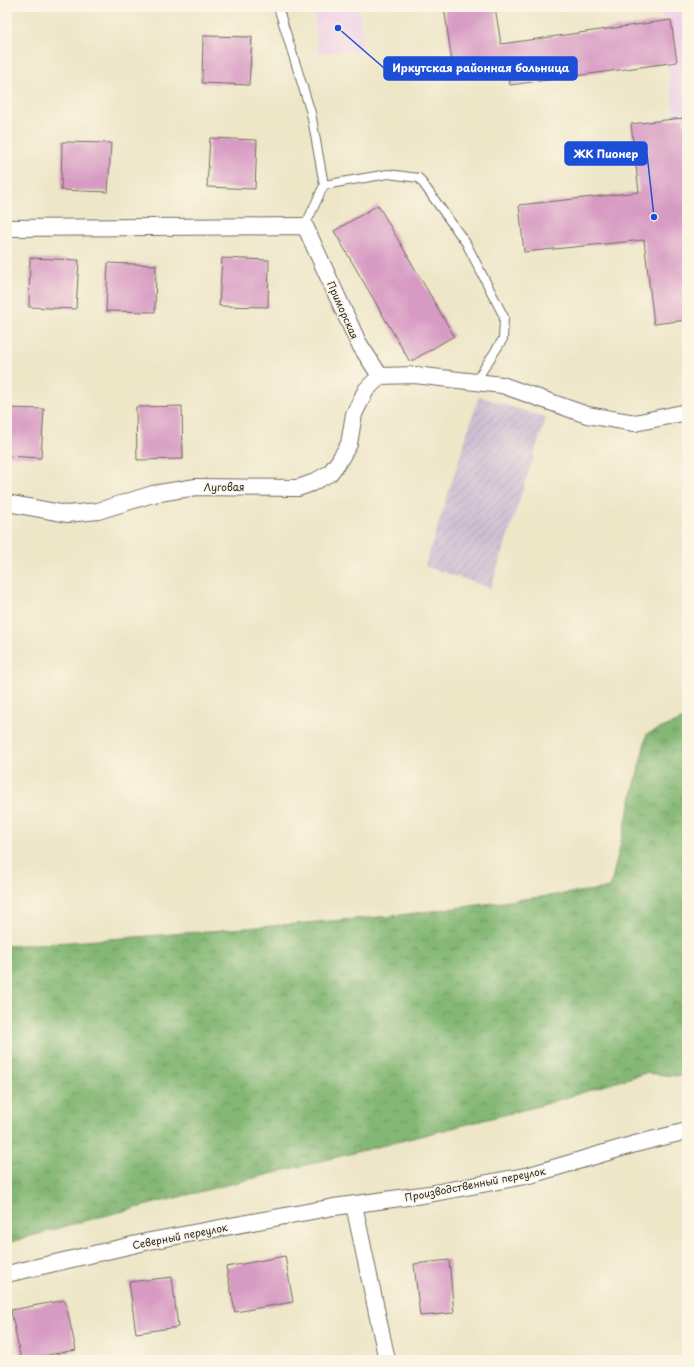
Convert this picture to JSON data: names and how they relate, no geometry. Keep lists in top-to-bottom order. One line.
{"streets":{"street":["Приморская","Луговая","Производственный переулок","Северный переулок"]},"crossings":[["Приморская","Луговая"],["Производственный переулок","Северный переулок"]],"places":["Иркутская районная больница","ЖК Пионер"]}
